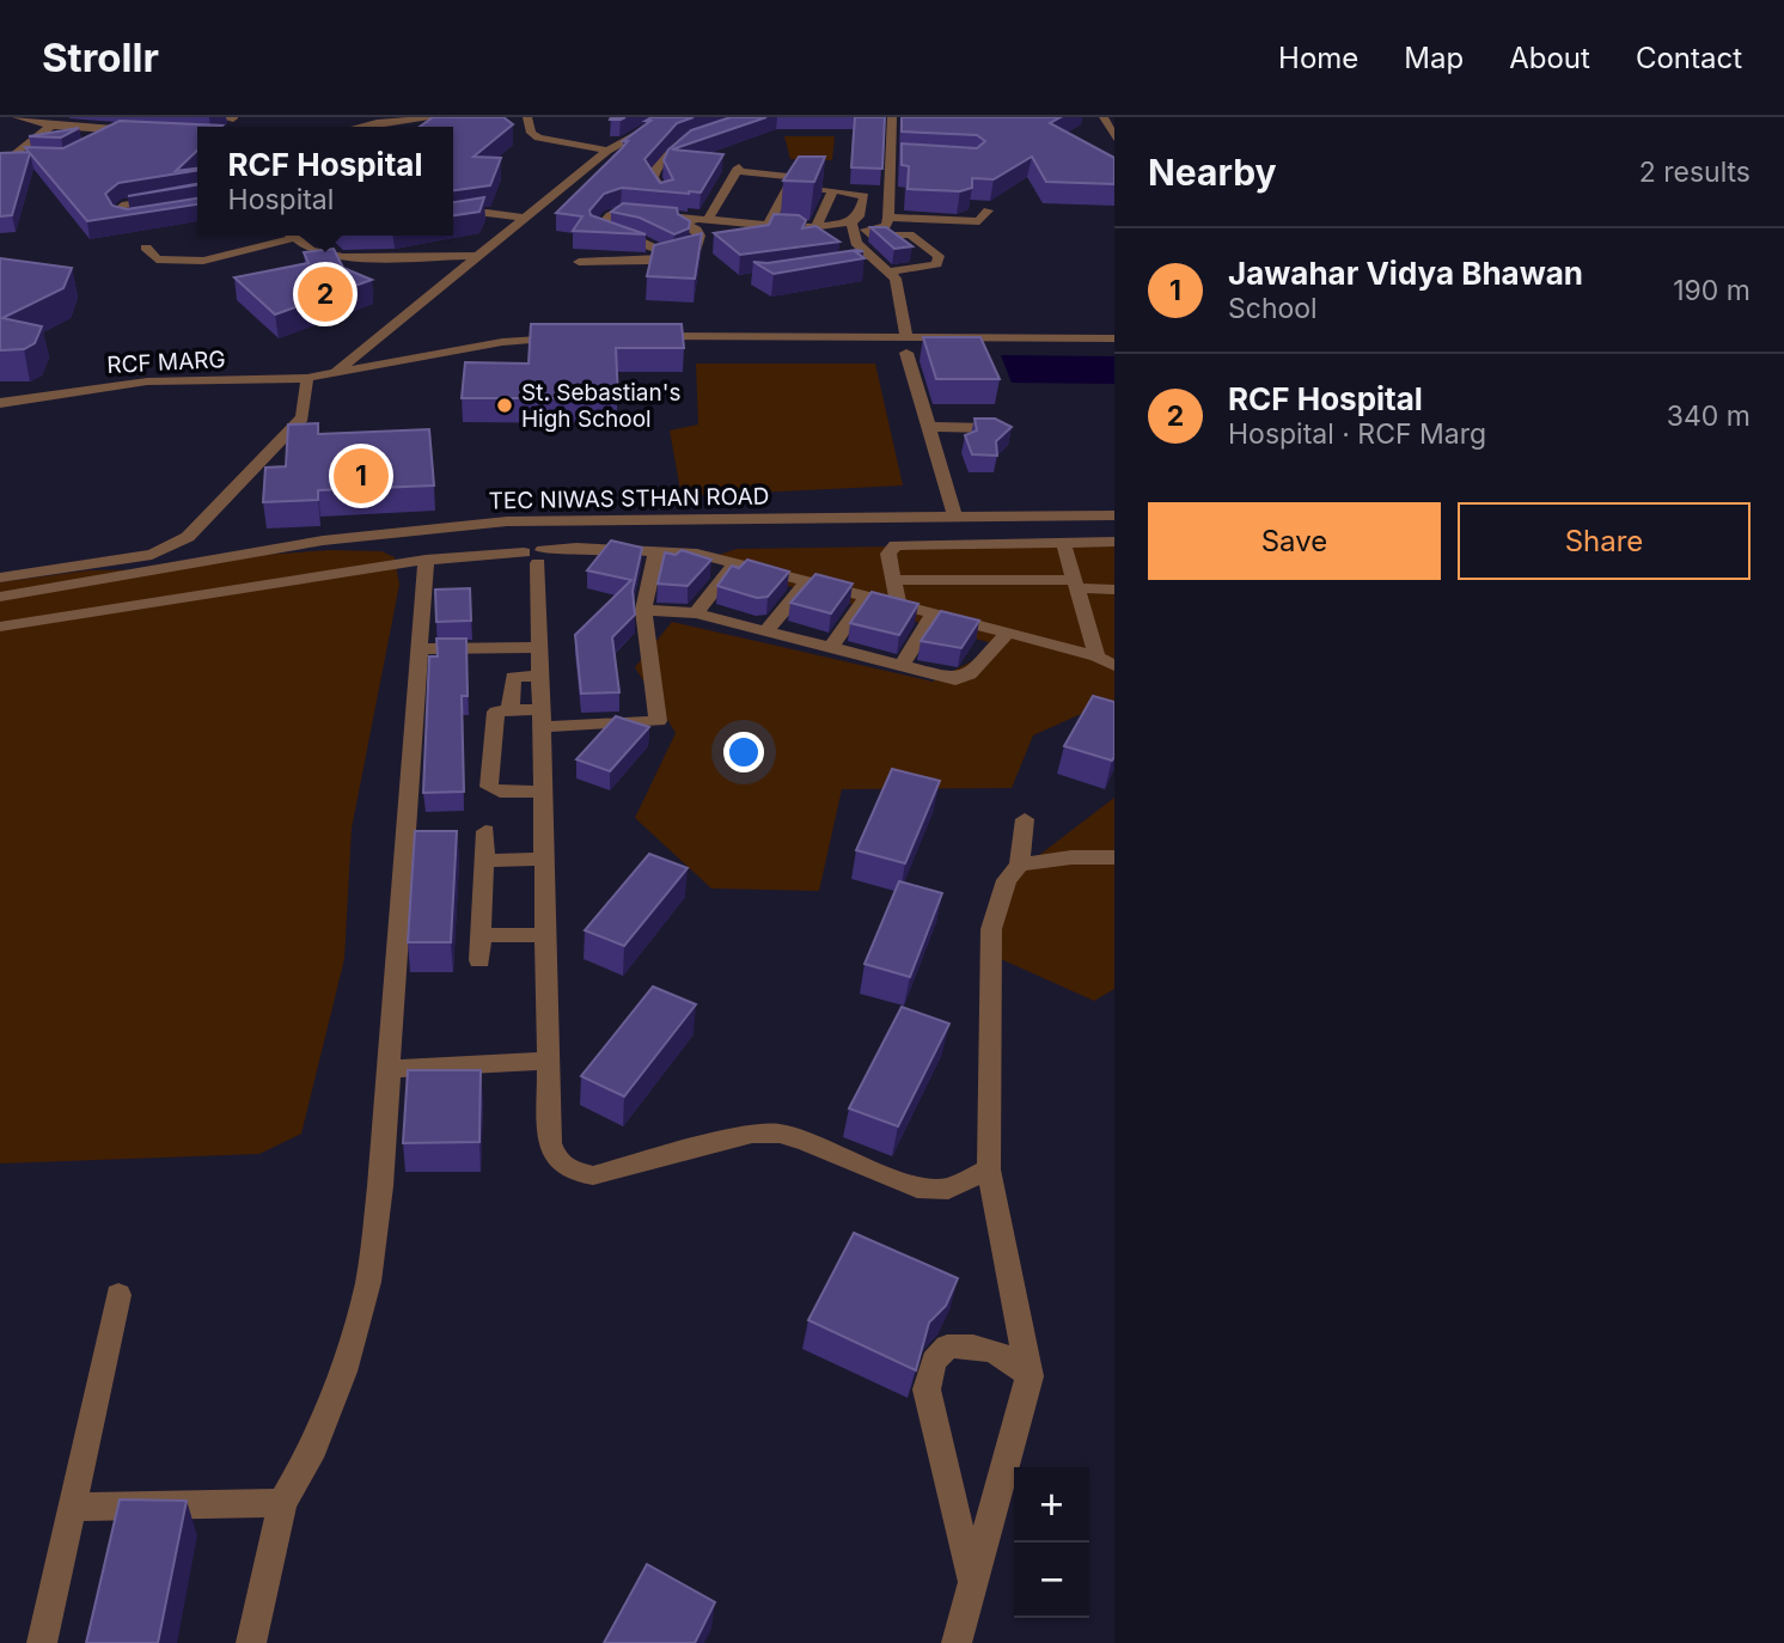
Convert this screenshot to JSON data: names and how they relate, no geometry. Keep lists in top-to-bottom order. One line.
{"streets":{"street":["RCF MARG","TEC NIWAS STHAN ROAD"]},"places":["St. Sebastian's High School"],"page":{"header":"Strollr","nav":["Home","Map","About","Contact"],"heading":["Nearby","2 results"],"popup":["RCF Hospital","Hospital"],"list":[{"mark":"1","name":"Jawahar Vidya Bhawan","note":"School","value":"190 m"},{"mark":"2","name":"RCF Hospital","note":"Hospital · RCF Marg","value":"340 m"}],"pins":["2","1"],"buttons":["Save","Share"],"map_buttons":["+","−"]}}
